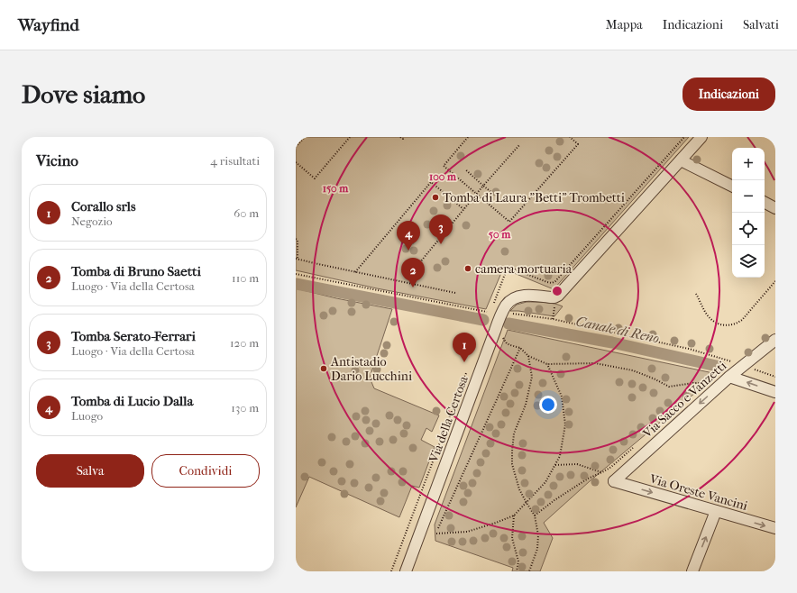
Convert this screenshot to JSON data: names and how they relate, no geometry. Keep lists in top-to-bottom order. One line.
{"streets":{"street":["Via Sacco e Vanzetti","Via della Certosa","Via Oreste Vancini"]},"crossings":[["Via Sacco e Vanzetti","Via Oreste Vancini"]],"one_way":["Via Sacco e Vanzetti","Via Oreste Vancini"],"water":["Canale di Reno"],"places":["Tomba di Laura \"Betti\" Trombetti","camera mortuaria","Antistadio Dario Lucchini"],"page":{"header":"Wayfind","nav":["Mappa","Indicazioni","Salvati"],"buttons":["Indicazioni",["Salva","Condividi"]],"title":"Dove siamo","heading":["Vicino","4 risultati"],"map_buttons":["+","−"],"list":[{"mark":"1","name":"Corallo srls","note":"Negozio","value":"60 m"},{"mark":"2","name":"Tomba di Bruno Saetti","note":"Luogo · Via della Certosa","value":"110 m"},{"mark":"3","name":"Tomba Serato-Ferrari","note":"Luogo · Via della Certosa","value":"120 m"},{"mark":"4","name":"Tomba di Lucio Dalla","note":"Luogo","value":"130 m"}],"pins":["3","4","2","1"]},"rings":["100 m","150 m","50 m"]}
